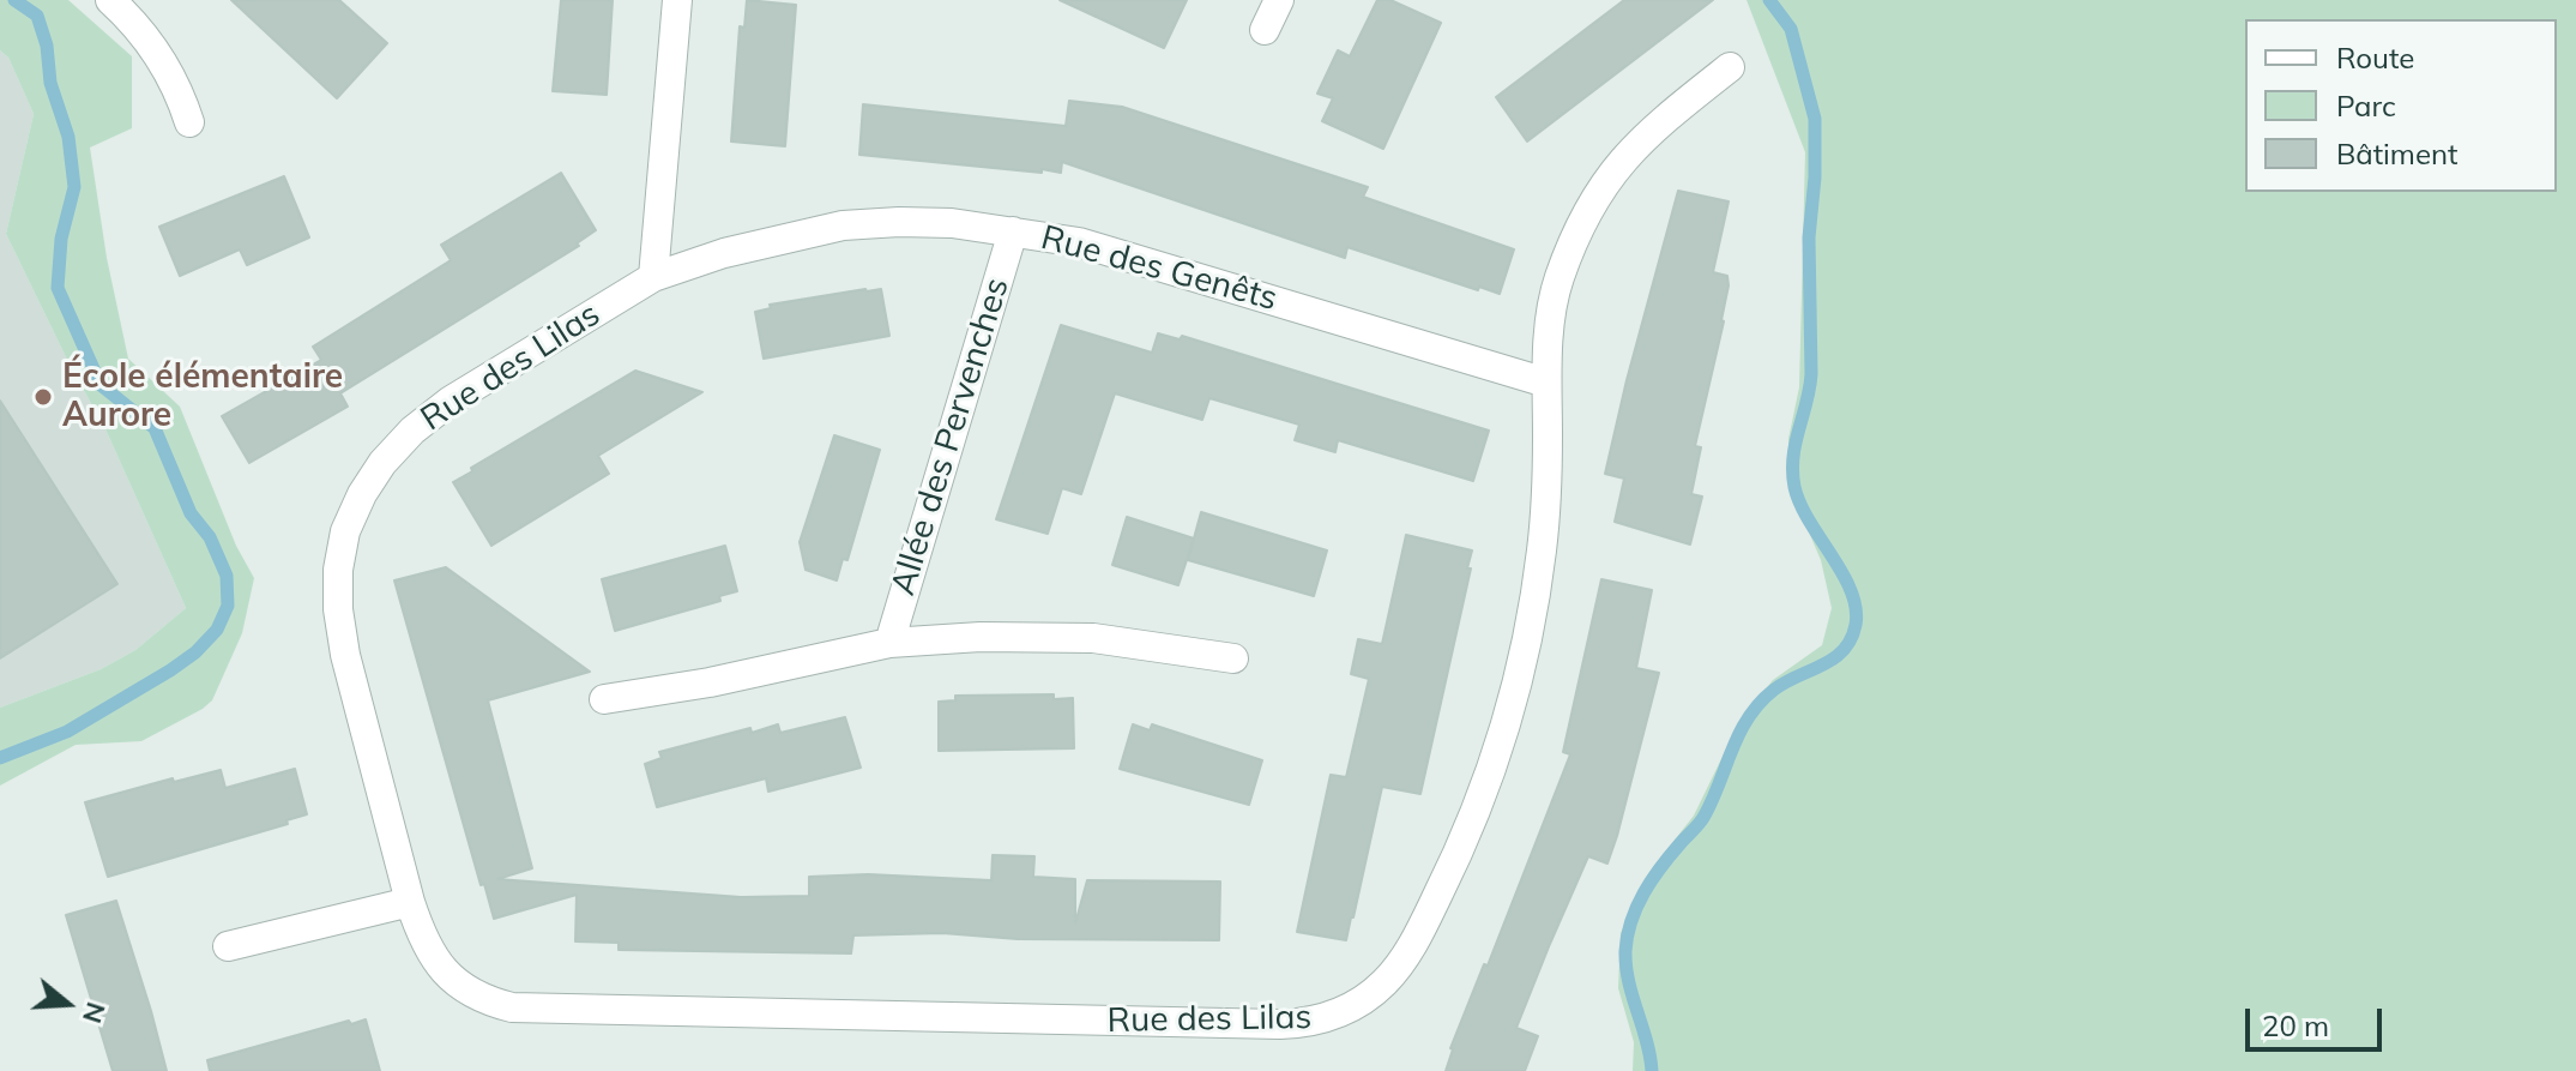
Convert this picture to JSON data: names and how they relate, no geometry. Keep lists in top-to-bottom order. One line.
{"streets":{"street":["Rue des Genêts","Rue des Lilas","Allée des Pervenches"]},"crossings":[["Rue des Genêts","Rue des Lilas"],["Rue des Genêts","Allée des Pervenches"]],"places":["École élémentaire Aurore"],"legend":["Route","Parc","Bâtiment"],"scale_bar":"20 m","north":"right"}
